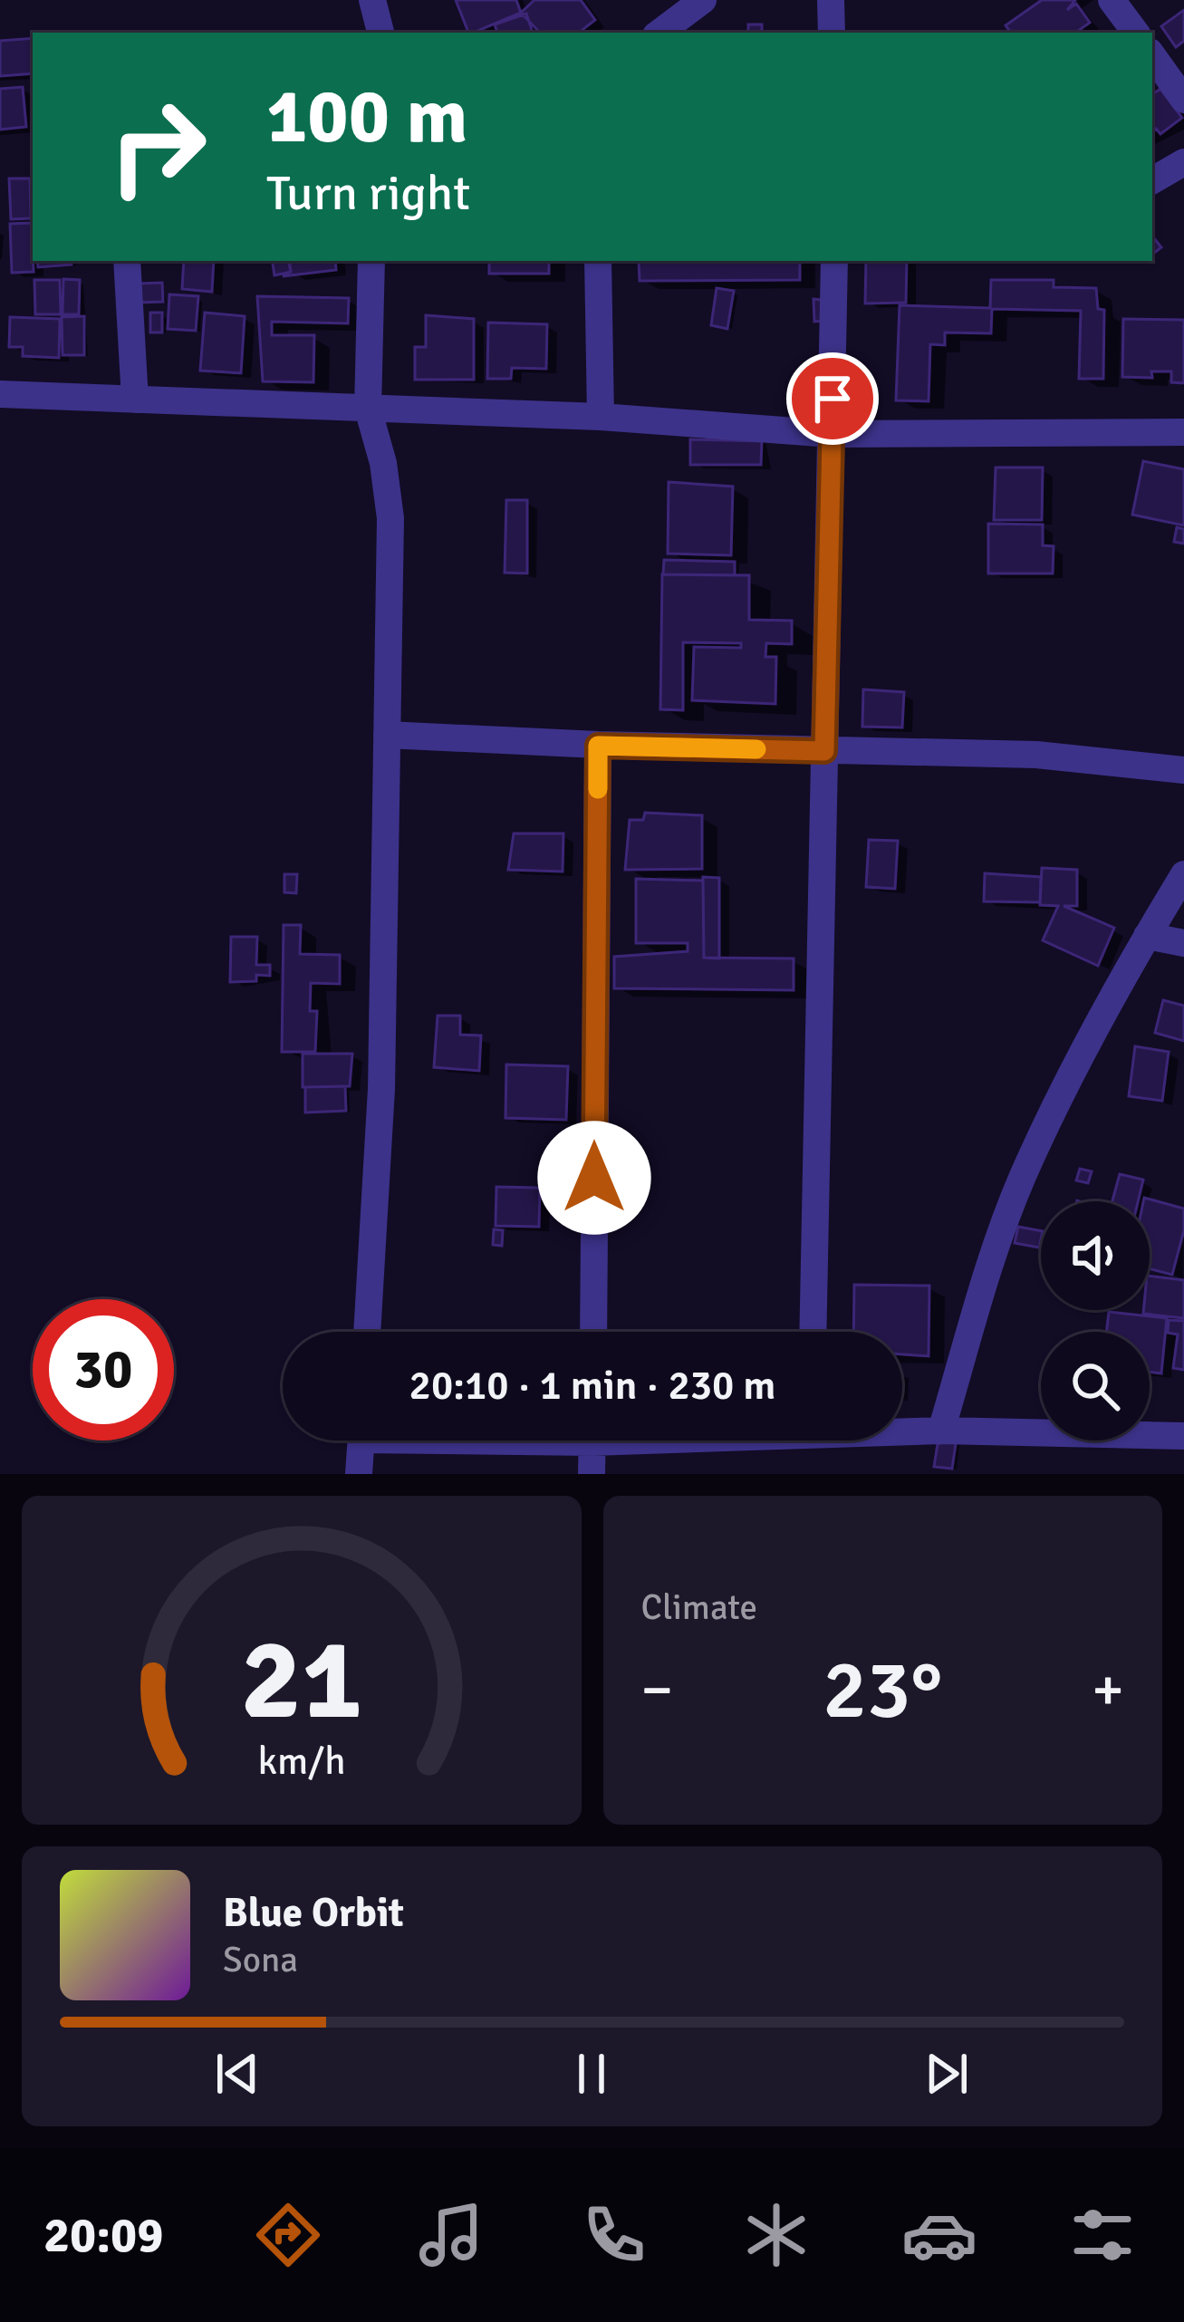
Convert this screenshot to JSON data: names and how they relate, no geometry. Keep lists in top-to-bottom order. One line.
{"page":{"turn":["100 m","Turn right"],"limit":"30","trip":"20:10 · 1 min · 230 m","tile":"Climate","heat":["−","23°","+"],"song":["Blue Orbit","Sona"],"tabs":"20:09","gauge":["21","km/h"]}}
